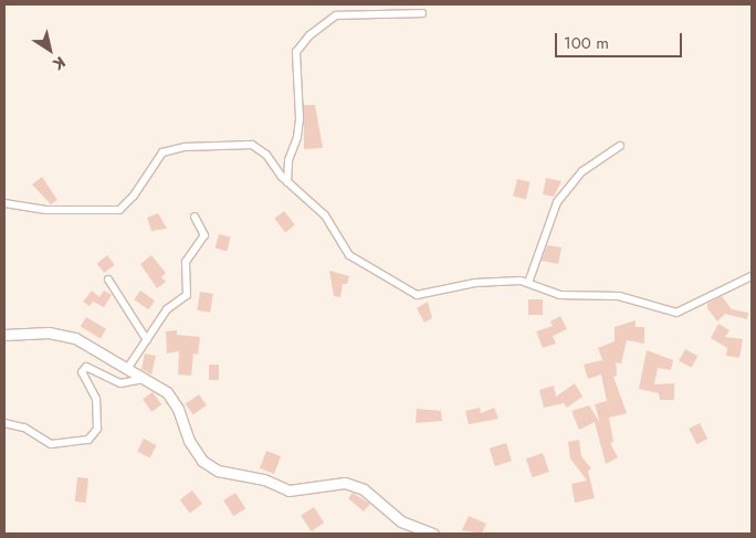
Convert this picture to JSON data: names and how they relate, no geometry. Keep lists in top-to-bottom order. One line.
{"scale_bar":"100 m","north":"bottom right"}
